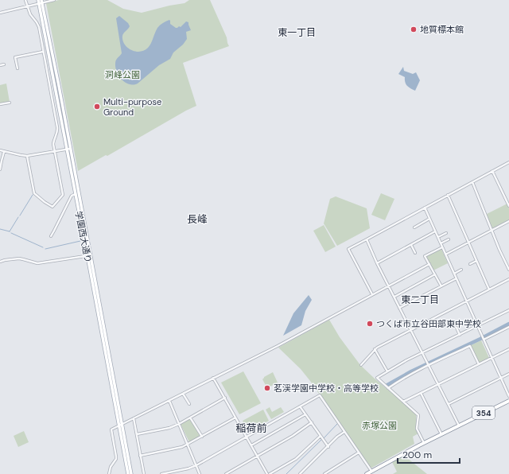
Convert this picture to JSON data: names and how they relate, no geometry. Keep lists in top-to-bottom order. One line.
{"streets":{"highway":["354"],"main road":["学園西大通り"]},"districts":["東一丁目","長峰","東二丁目","稲荷前"],"parks":["洞峰公園","赤塚公園"],"places":["地質標本館","Multi-purpose Ground","つくば市立谷田部東中学校","茗渓学園中学校・高等学校"],"scale_bar":"200 m"}
